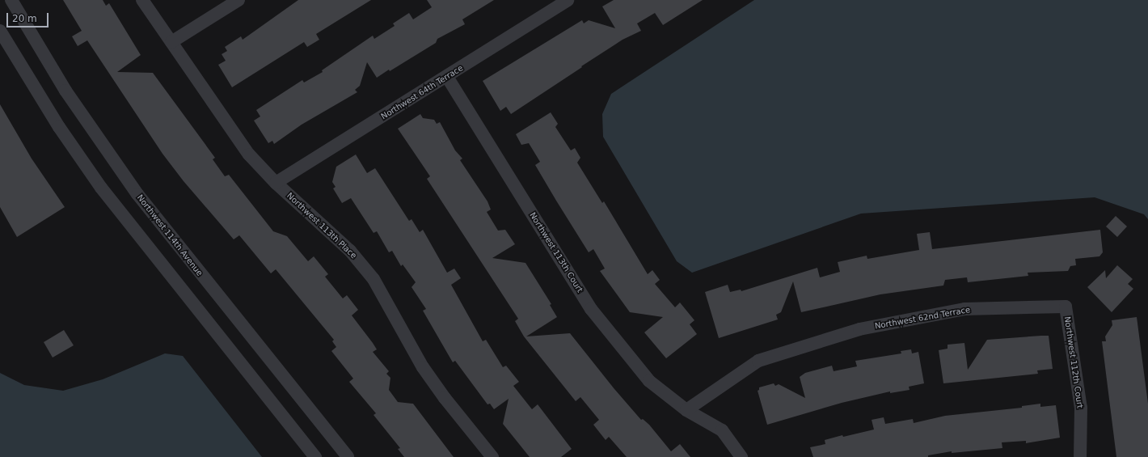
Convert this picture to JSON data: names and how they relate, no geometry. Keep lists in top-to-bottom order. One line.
{"streets":{"street":["Northwest 64th Terrace","Northwest 113th Place","Northwest 114th Avenue","Northwest 113th Court","Northwest 62nd Terrace","Northwest 112th Court"]},"crossings":[["Northwest 64th Terrace","Northwest 113th Place"],["Northwest 64th Terrace","Northwest 113th Court"],["Northwest 113th Court","Northwest 62nd Terrace"],["Northwest 62nd Terrace","Northwest 112th Court"]],"scale_bar":"20 m"}
